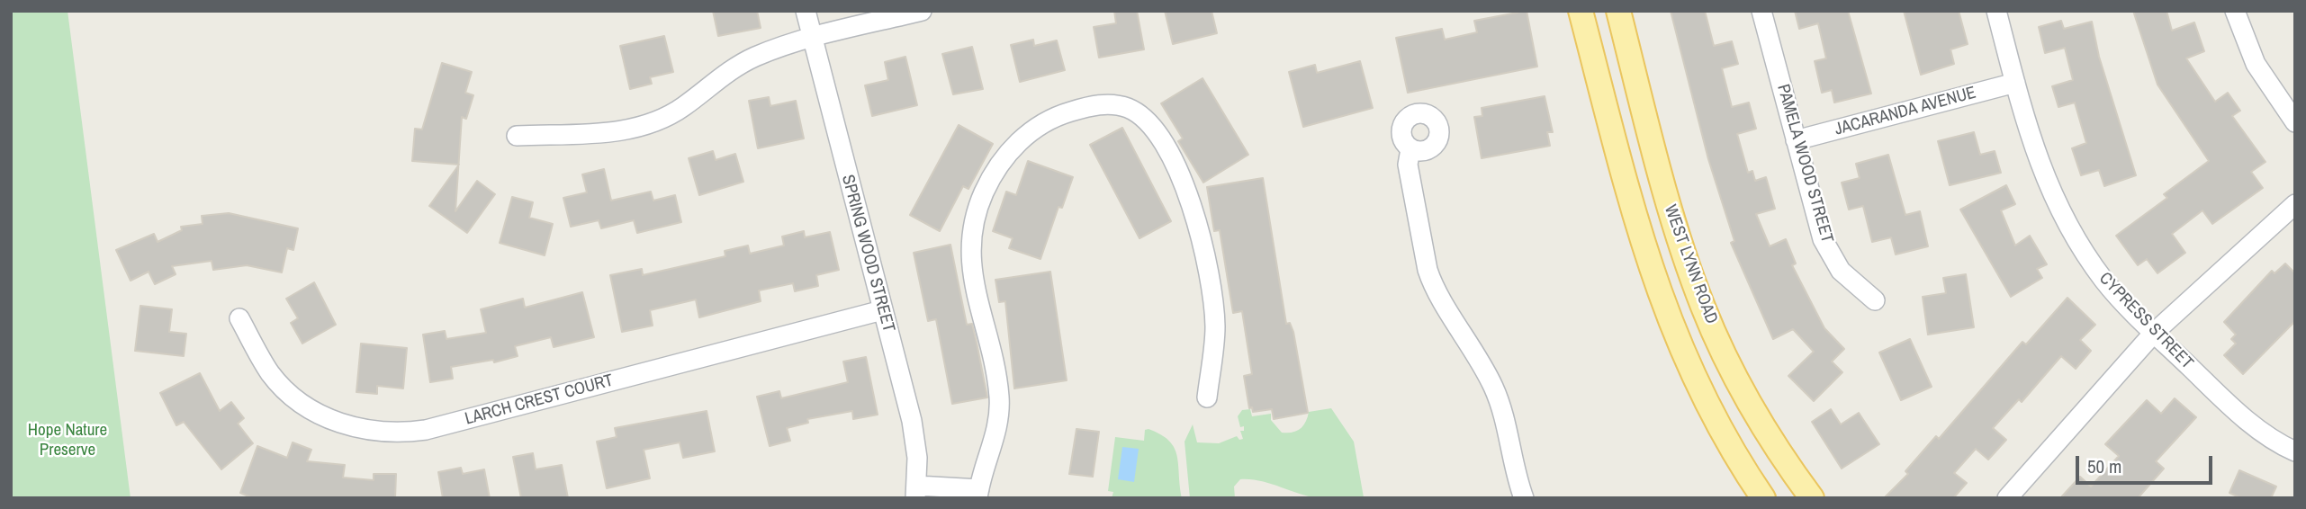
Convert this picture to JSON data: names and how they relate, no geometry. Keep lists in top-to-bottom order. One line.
{"streets":{"main road":["WEST LYNN ROAD"],"street":["JACARANDA AVENUE","PAMELA WOOD STREET","SPRING WOOD STREET","CYPRESS STREET","LARCH CREST COURT"]},"crossings":[["JACARANDA AVENUE","PAMELA WOOD STREET"],["JACARANDA AVENUE","CYPRESS STREET"],["SPRING WOOD STREET","LARCH CREST COURT"]],"parks":["Hope Nature Preserve"],"scale_bar":"50 m"}
